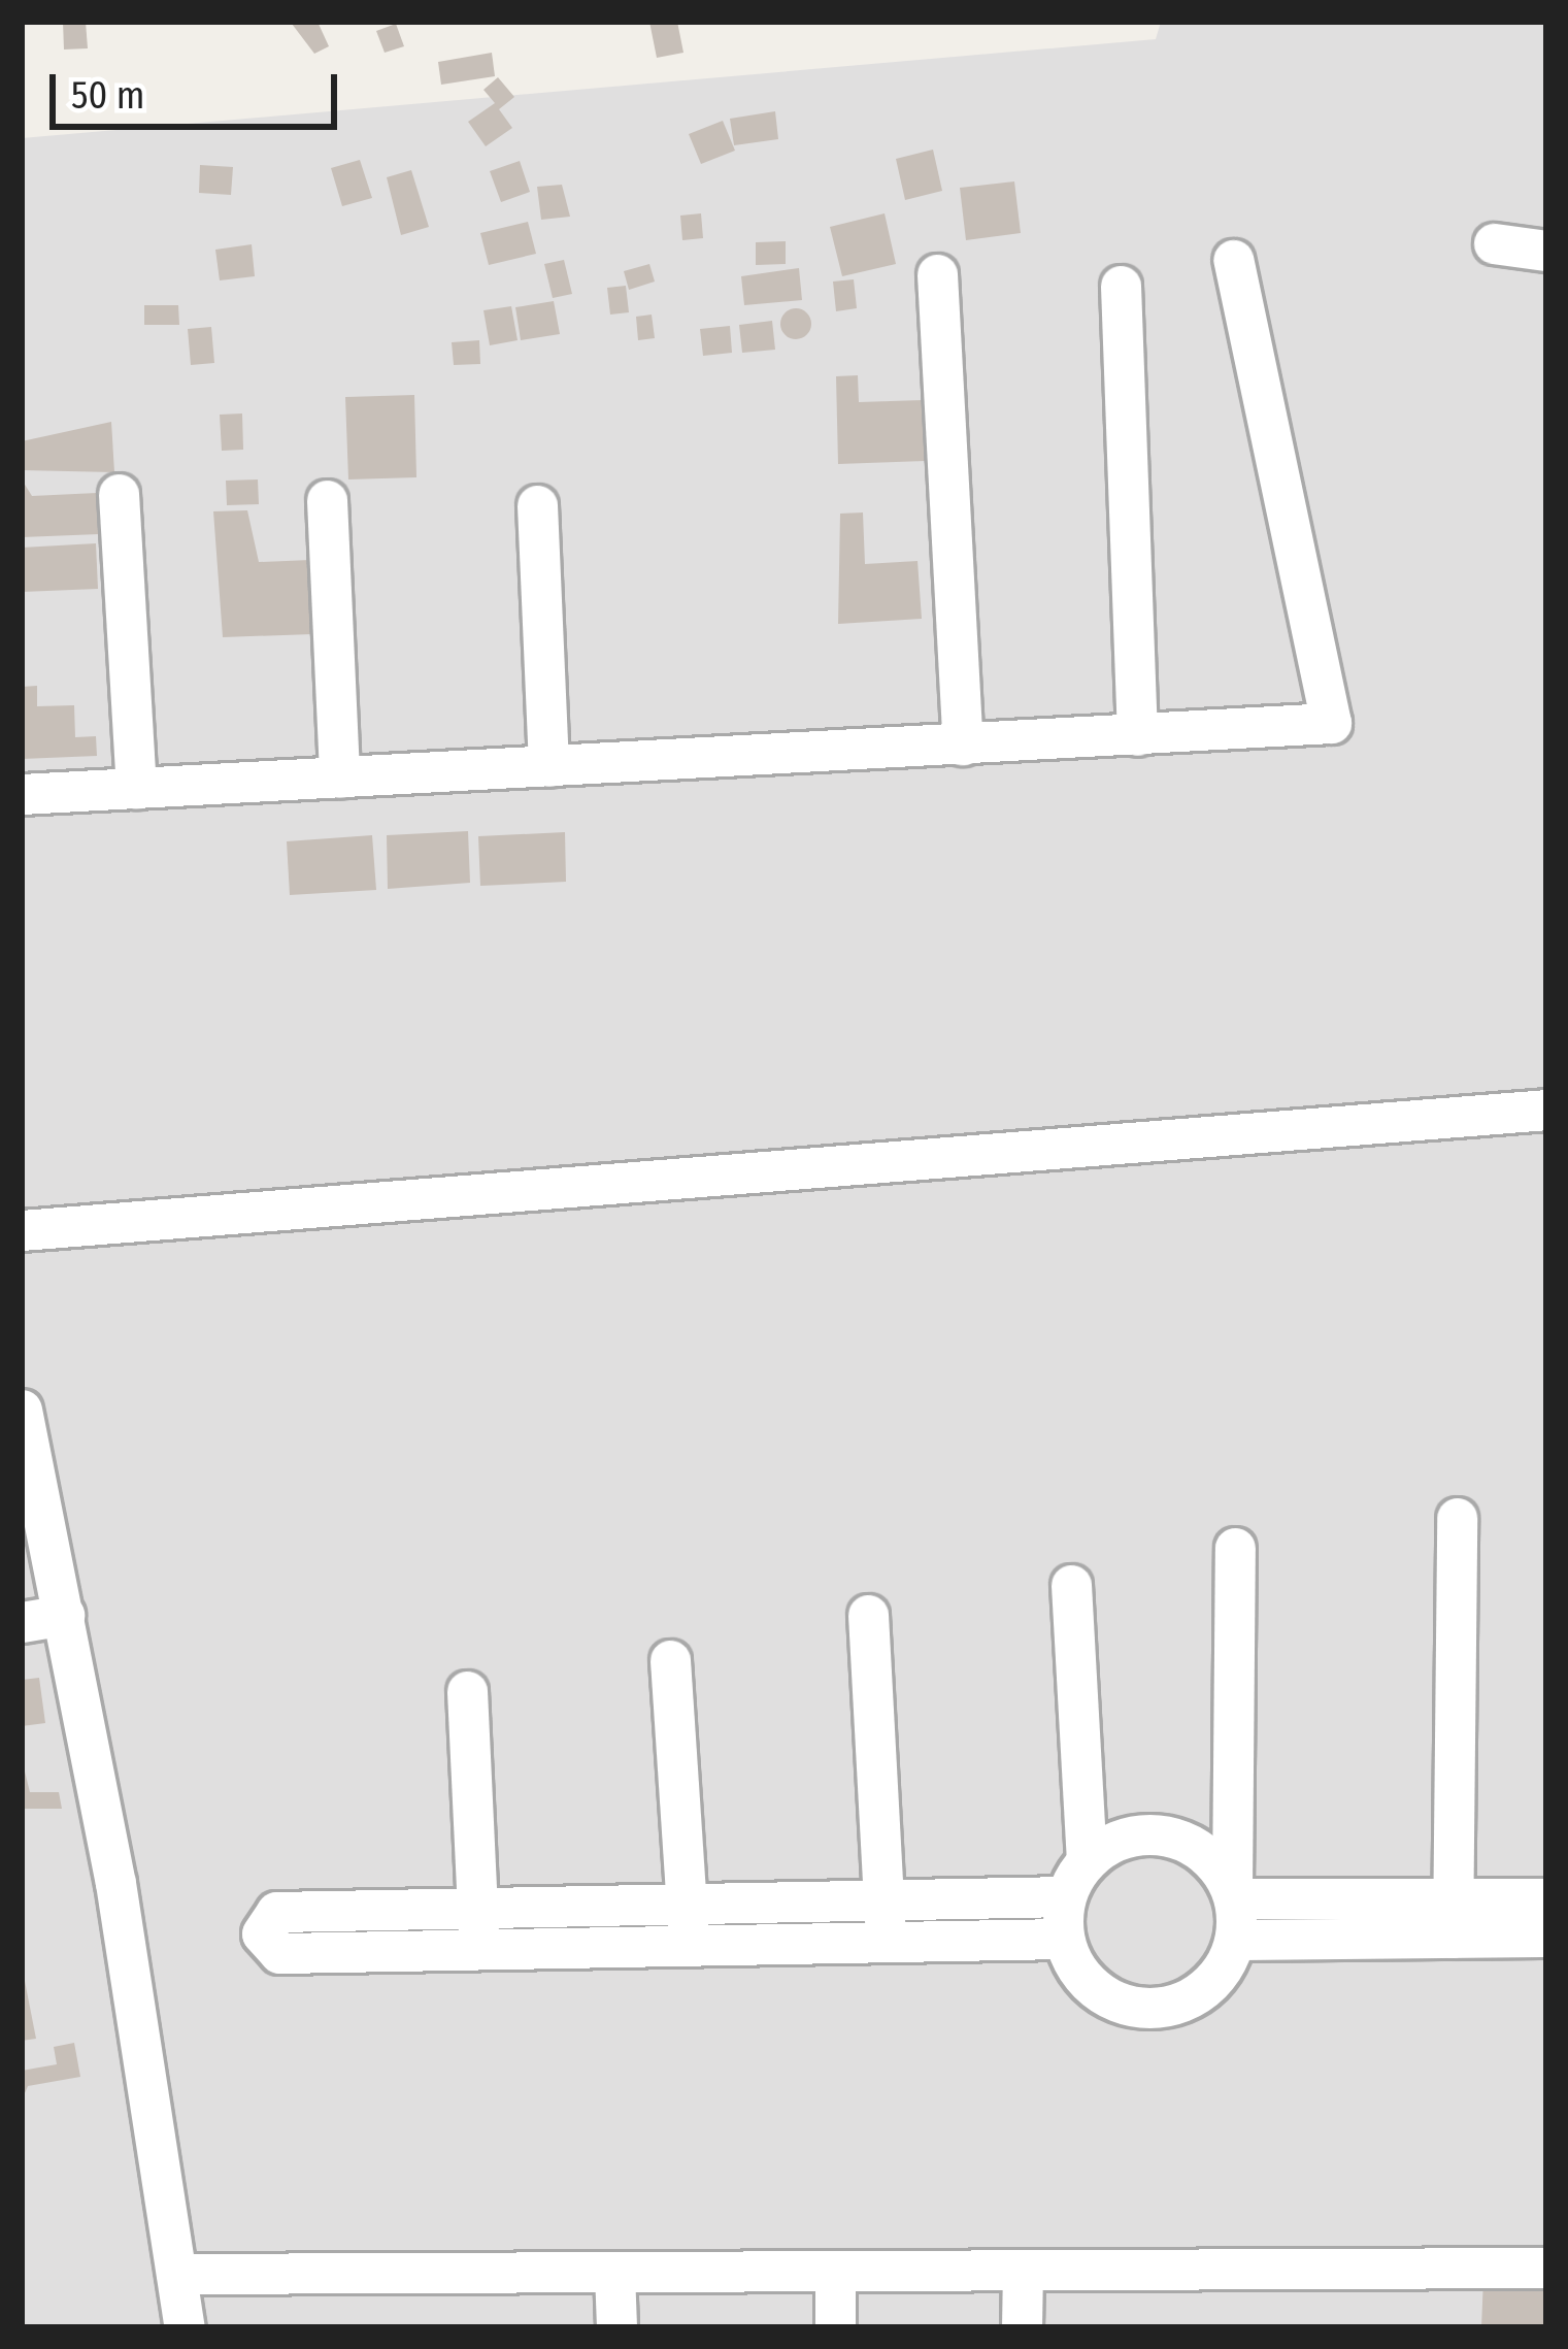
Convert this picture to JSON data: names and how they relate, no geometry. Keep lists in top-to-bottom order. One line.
{"scale_bar":"50 m"}
